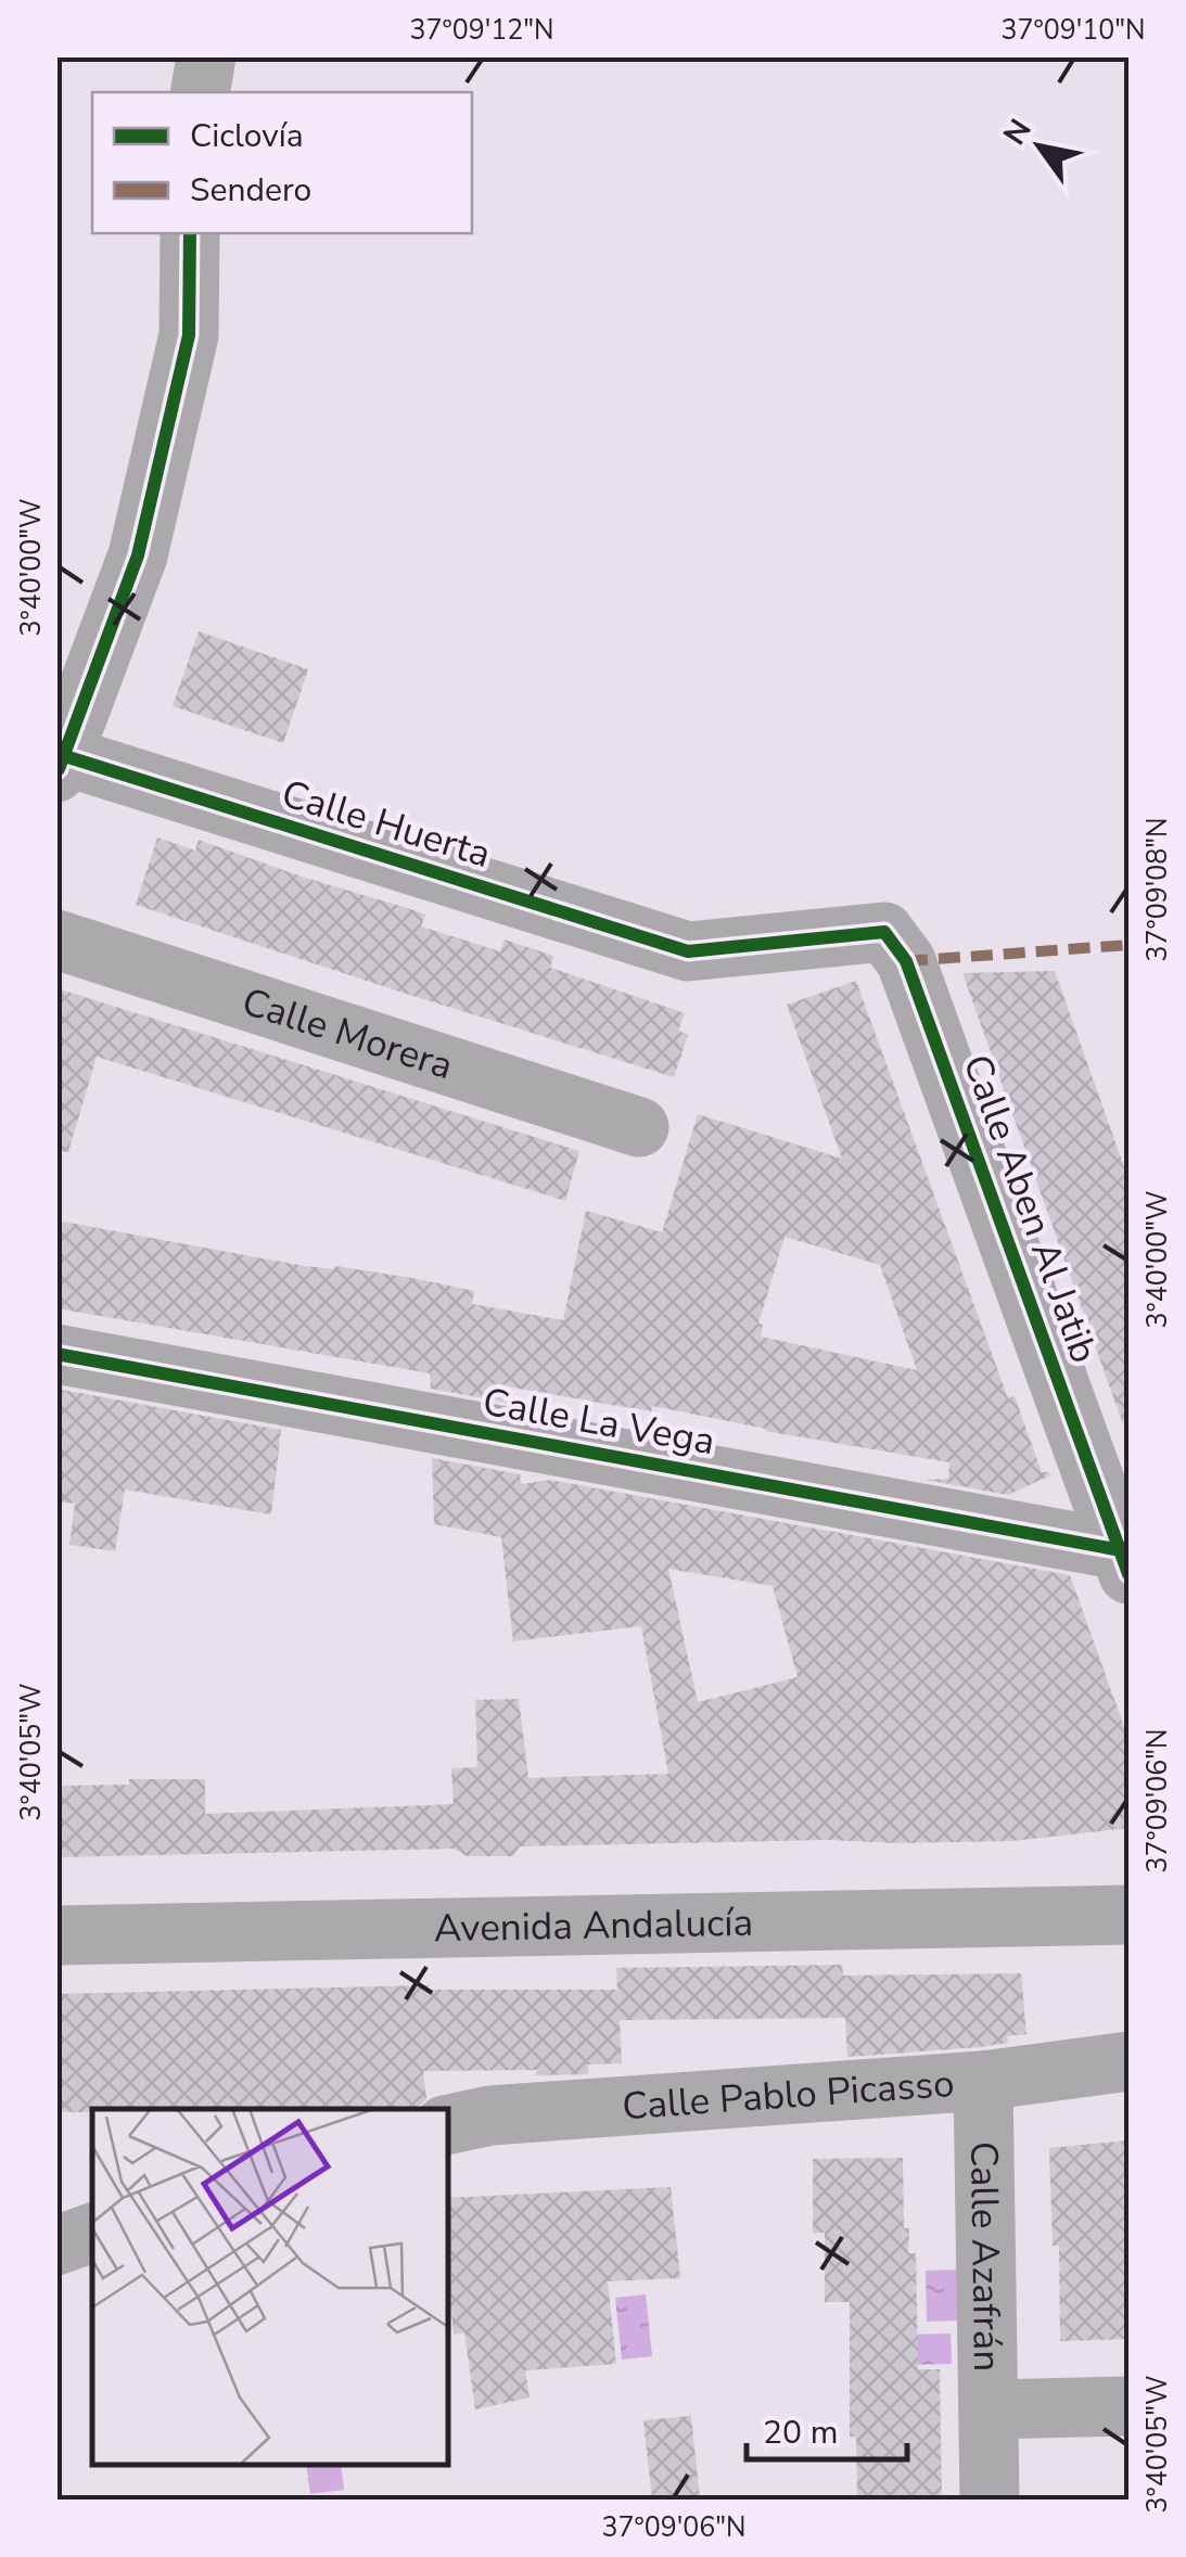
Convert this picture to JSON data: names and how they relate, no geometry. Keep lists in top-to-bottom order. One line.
{"streets":{"street":["Calle Huerta","Calle Morera","Calle Aben Al Jatib","Calle La Vega","Avenida Andalucía","Calle Pablo Picasso","Calle Azafrán"]},"crossings":[["Calle Huerta","Calle Aben Al Jatib"],["Calle Aben Al Jatib","Calle La Vega"],["Calle Pablo Picasso","Calle Azafrán"]],"legend":["Ciclovía","Sendero"],"scale_bar":"20 m","north":"top left","coordinates":["37°09'12\"N","37°09'10\"N","3°40'00\"W","37°09'08\"N","3°40'05\"W","37°09'06\"N"]}
